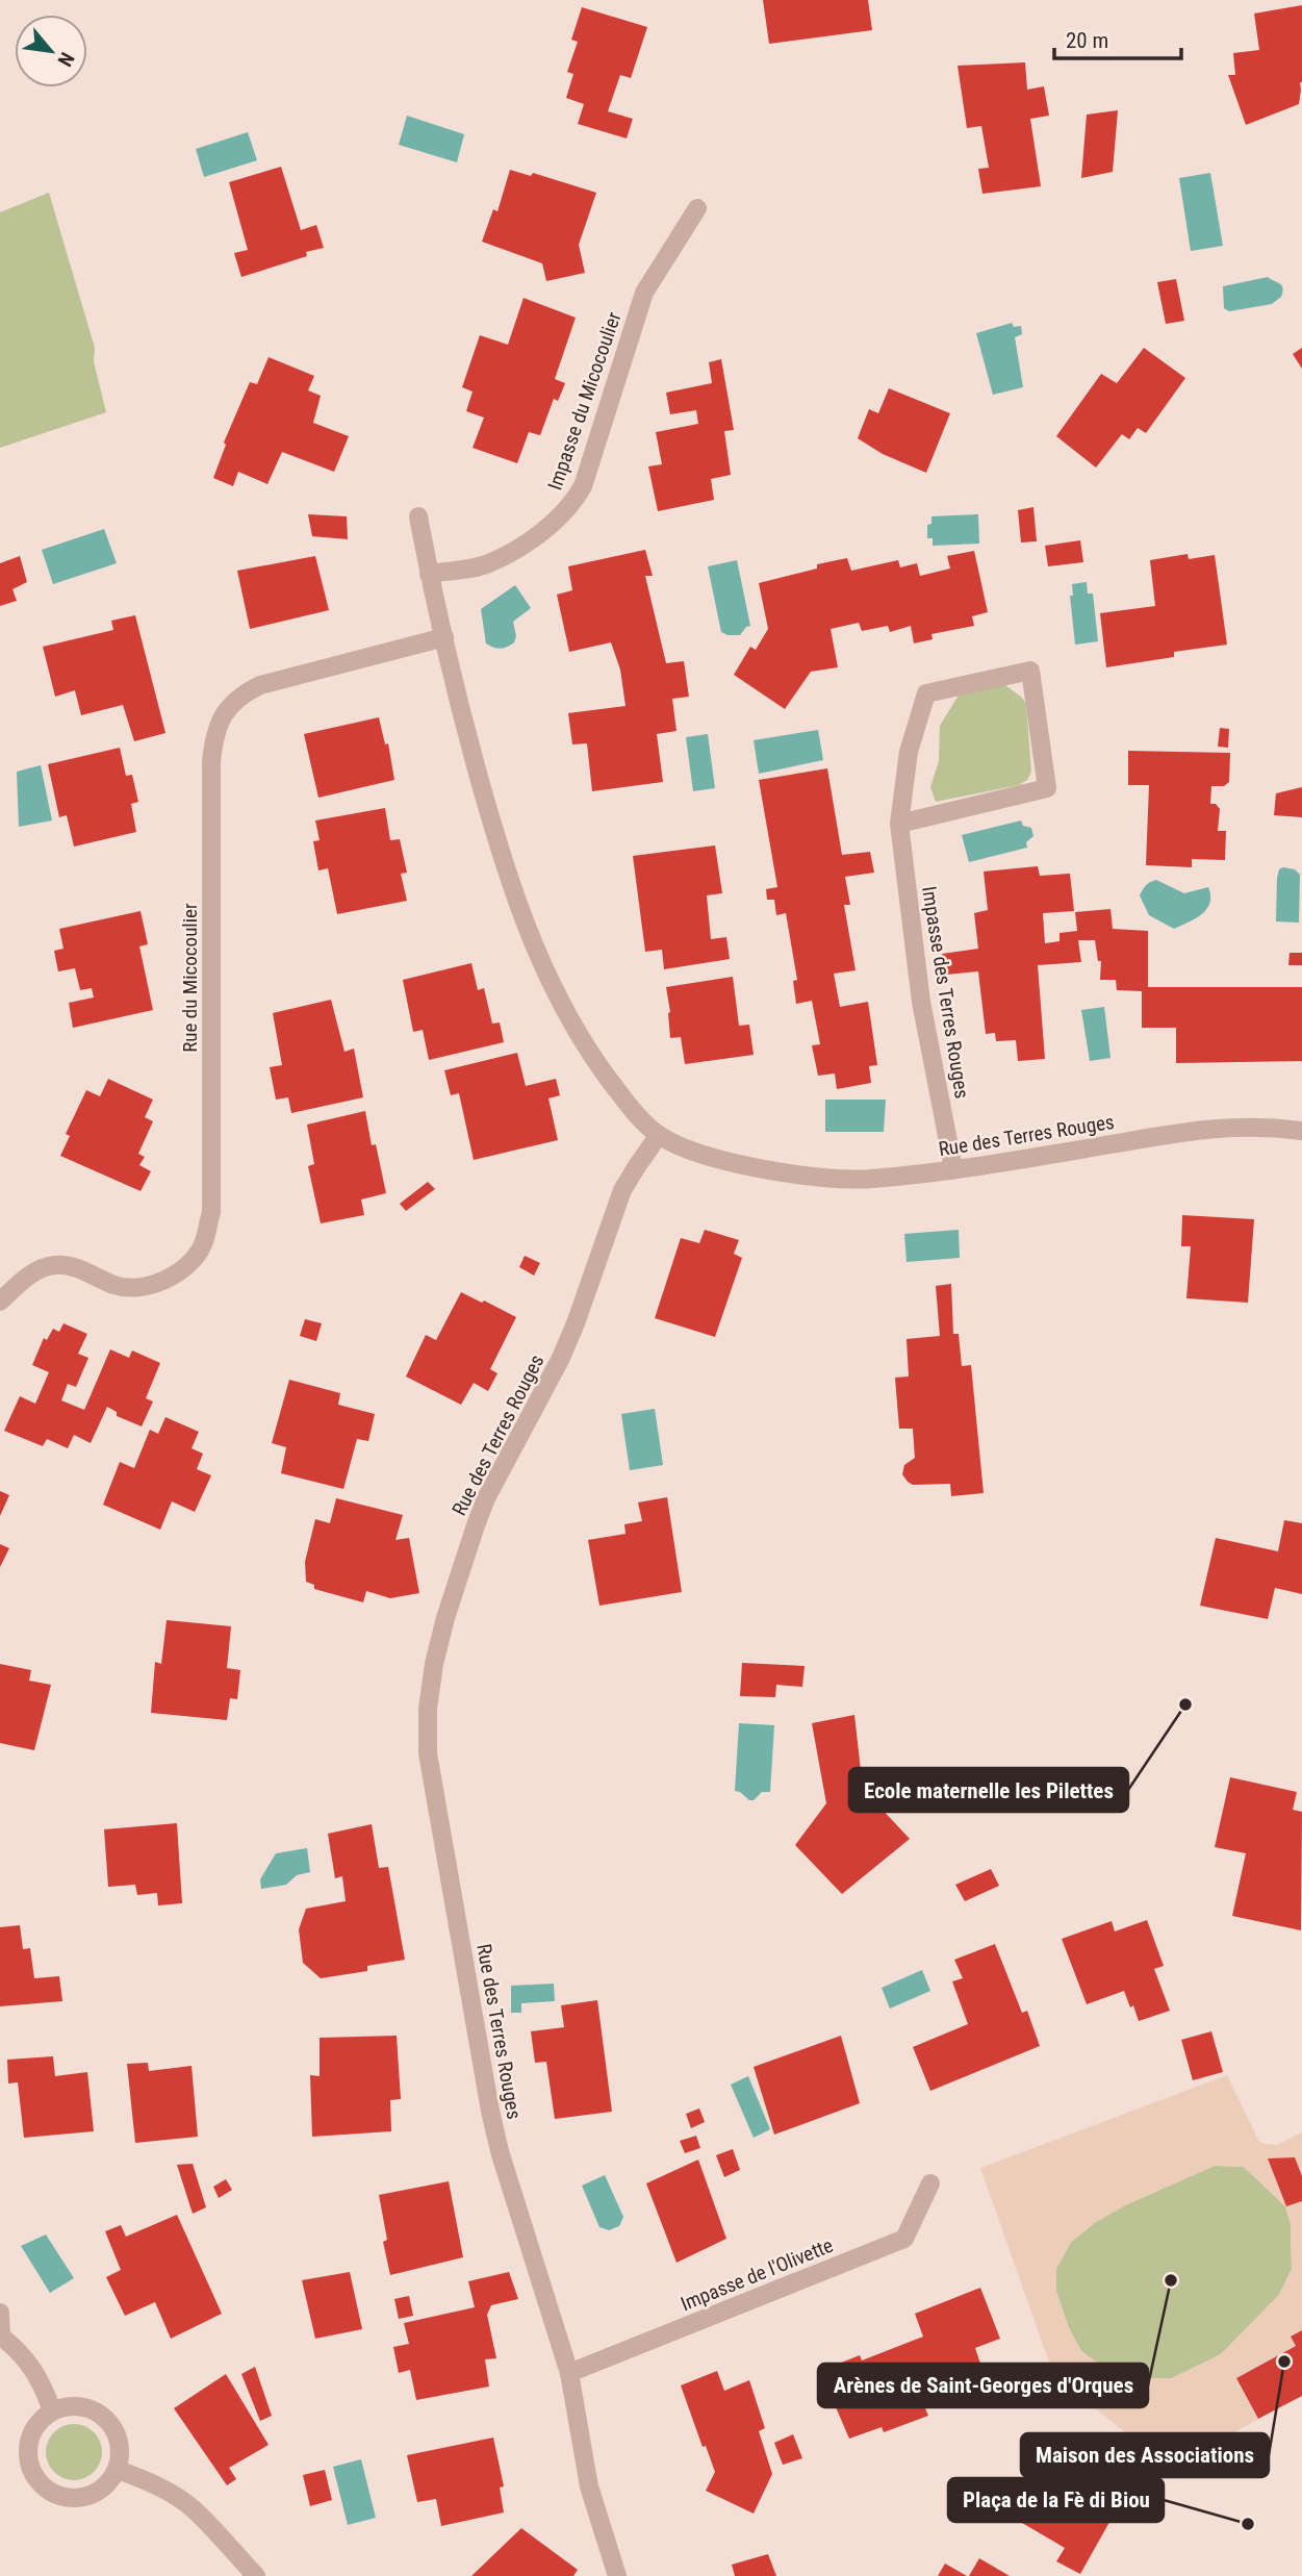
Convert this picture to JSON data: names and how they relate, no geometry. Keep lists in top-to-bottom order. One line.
{"streets":{"street":["Impasse du Micocoulier","Rue du Micocoulier","Impasse des Terres Rouges","Rue des Terres Rouges","Impasse de l'Olivette"]},"crossings":[["Impasse des Terres Rouges","Rue des Terres Rouges"],["Rue des Terres Rouges","Impasse de l'Olivette"]],"places":["Ecole maternelle les Pilettes","Arènes de Saint-Georges d'Orques","Maison des Associations","Plaça de la Fè di Biou"],"scale_bar":"20 m","north":"bottom right"}
